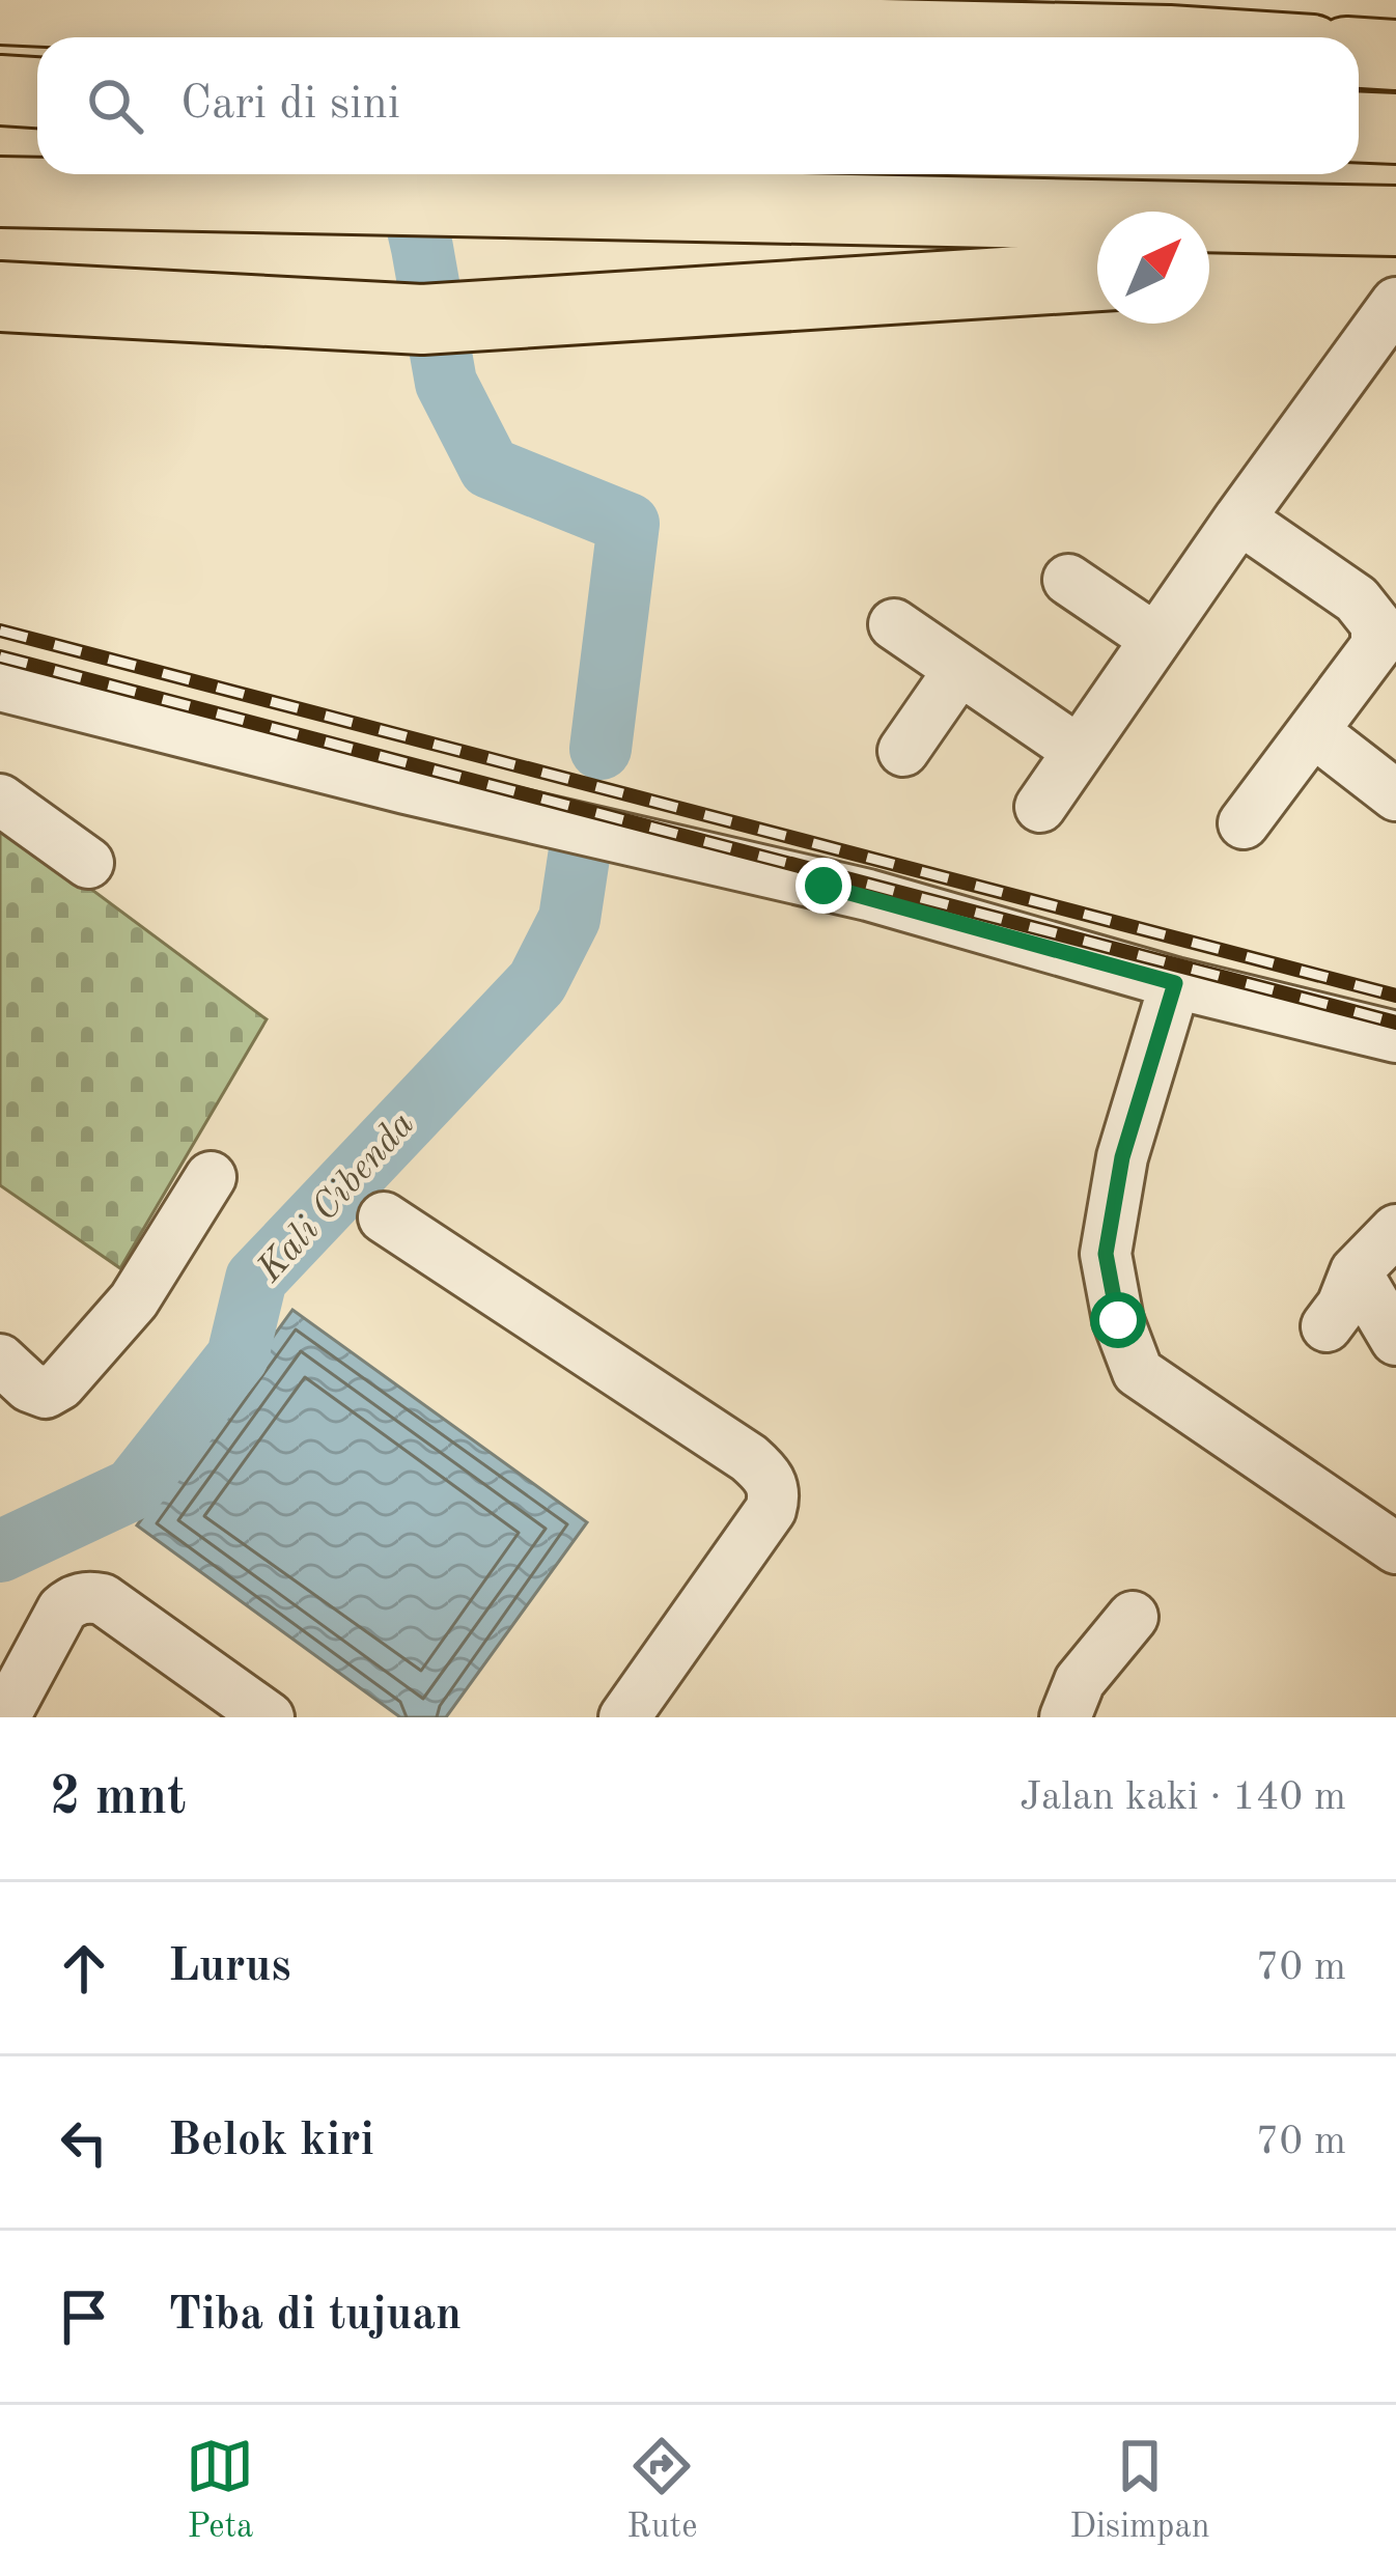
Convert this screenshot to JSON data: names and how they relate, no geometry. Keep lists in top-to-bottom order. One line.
{"water":["Kali Cibenda"],"north":"top right","page":{"search":"Cari di sini","heading":["2 mnt","Jalan kaki · 140 m"],"list":[["Lurus","70 m"],["Belok kiri","70 m"],"Tiba di tujuan"],"nav":["Peta","Rute","Disimpan"]}}
